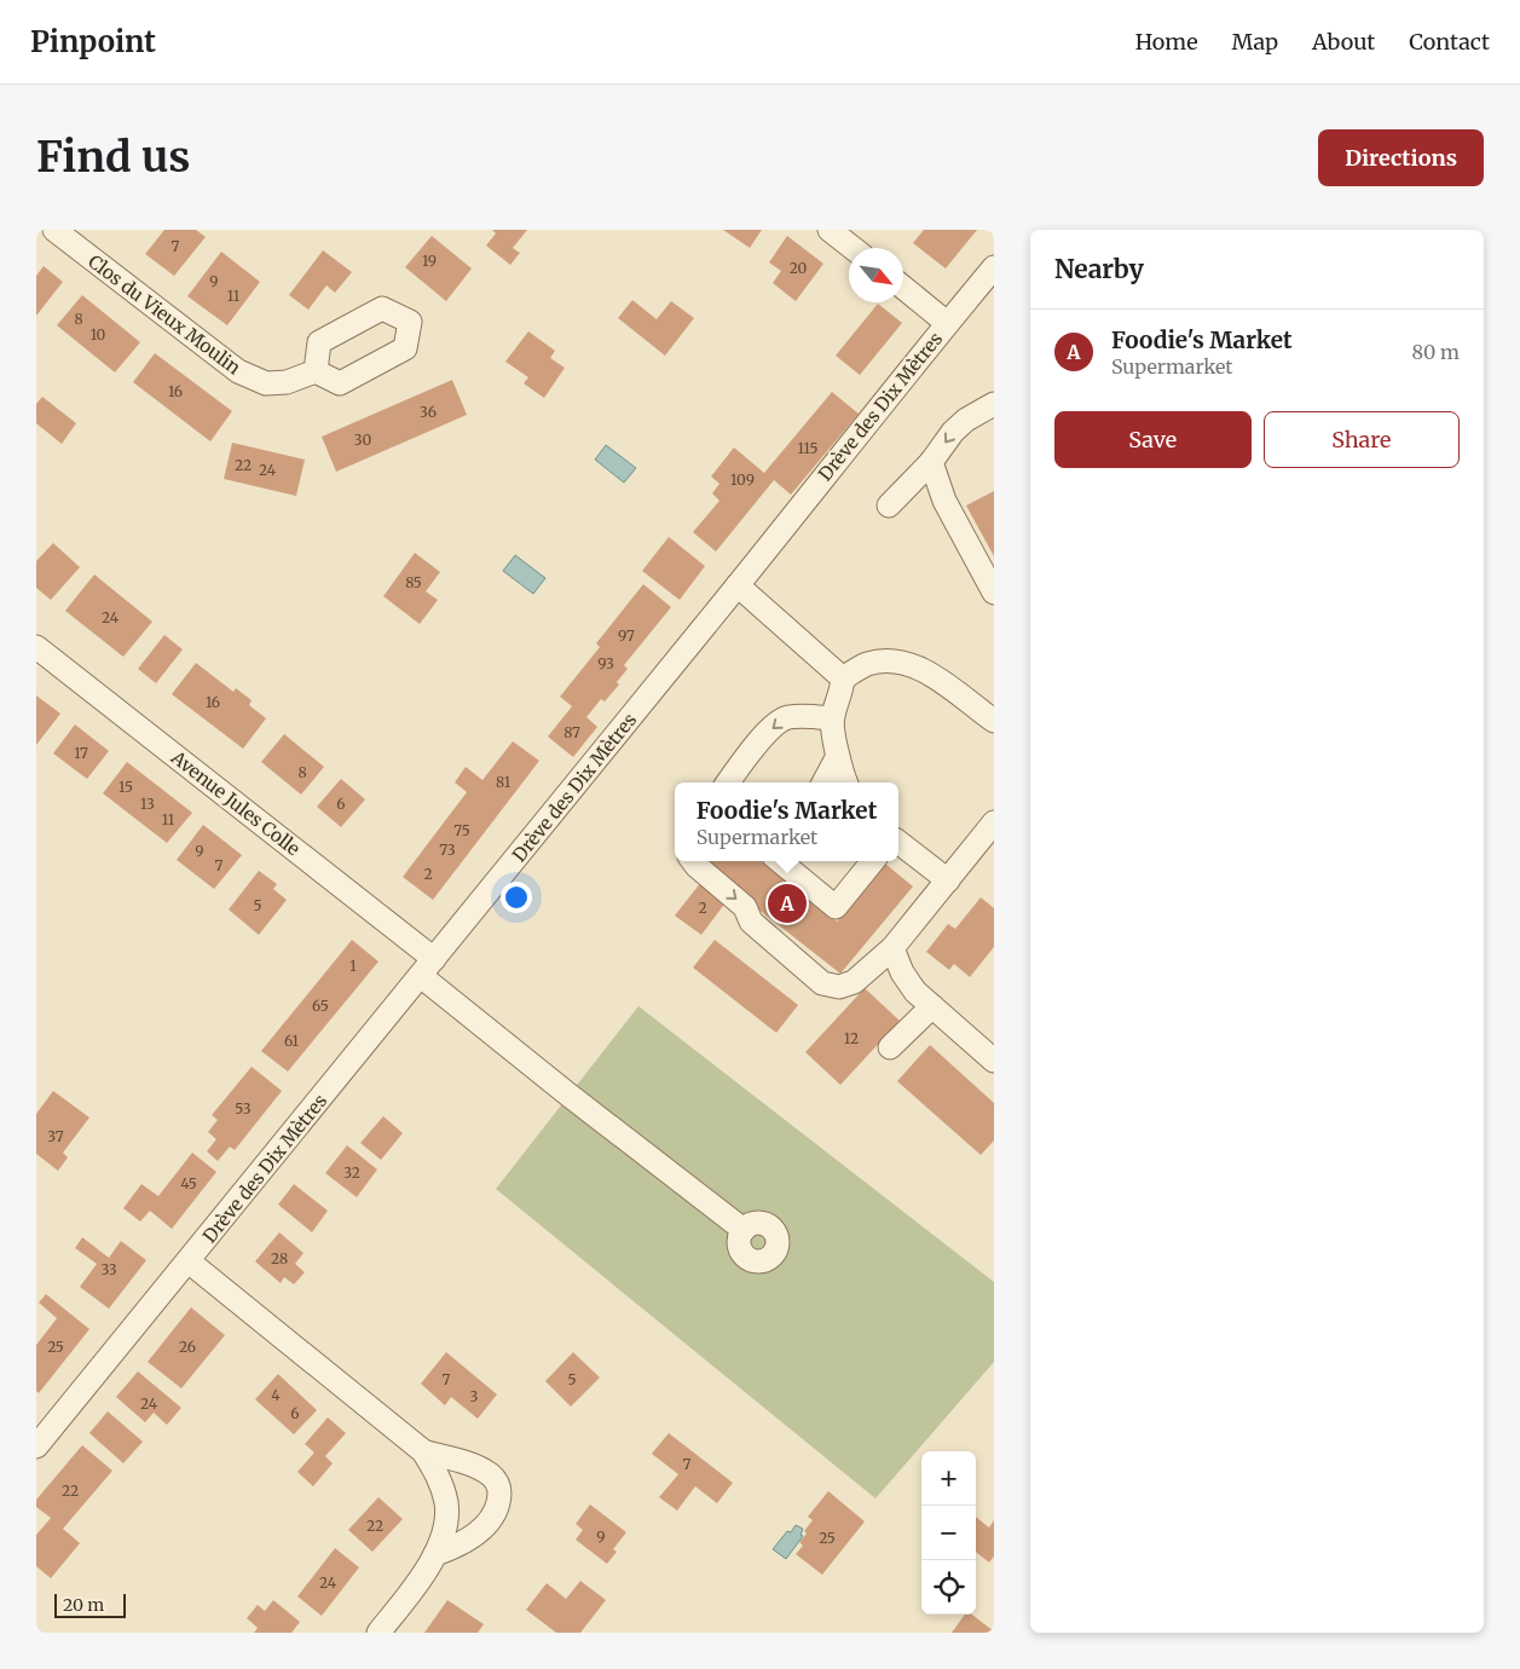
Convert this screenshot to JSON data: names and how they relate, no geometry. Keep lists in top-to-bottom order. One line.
{"streets":{"street":["Clos du Vieux Moulin","Drève des Dix Mètres","Avenue Jules Colle"]},"crossings":[["Drève des Dix Mètres","Avenue Jules Colle"]],"house_numbers":["7","19","20","9","11","8","10","16","36","30","115","22","24","109","85","24","97","93","16","87","17","8","81","15","13","6","11","75","73","9","7","2","5","2","1","65","12","61","53","37","32","45","28","33","25","26","7","5","4","3","24","6","7","22","22","9","25","24"],"scale_bar":"20 m","north":"bottom right","page":{"header":"Pinpoint","nav":["Home","Map","About","Contact"],"buttons":["Directions",["Save","Share"]],"title":"Find us","heading":"Nearby","list":[{"mark":"A","name":"Foodie's Market","note":"Supermarket","value":"80 m"}],"popup":["Foodie's Market","Supermarket"],"pins":"A","map_buttons":["+","−"],"scale":"20 m"}}
